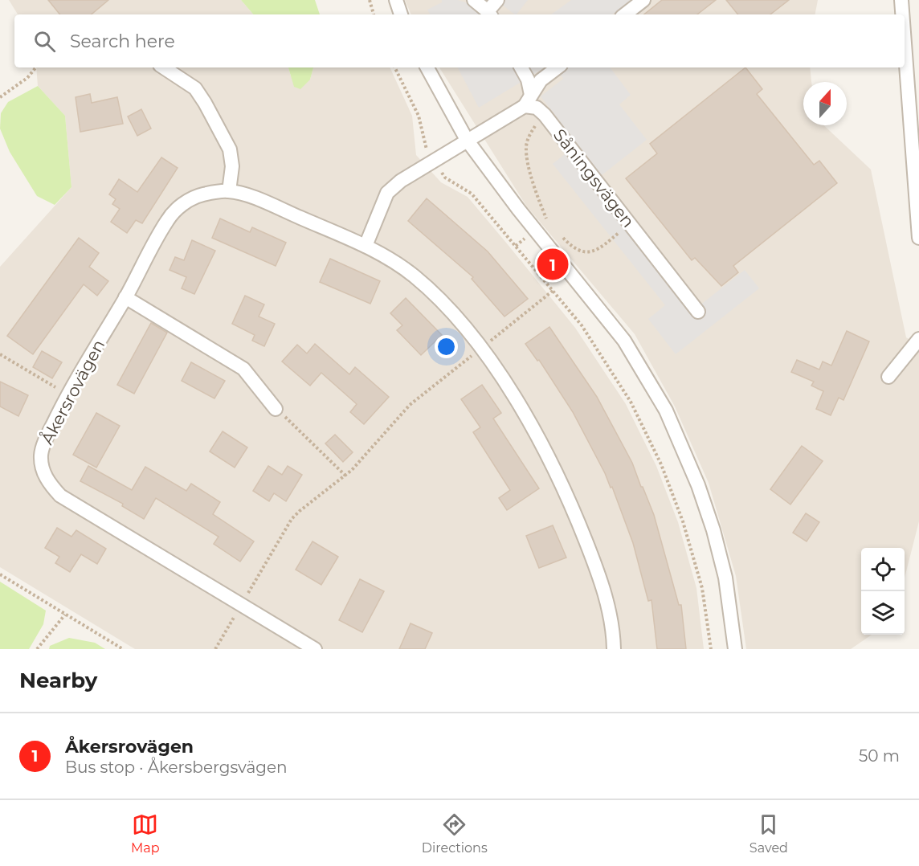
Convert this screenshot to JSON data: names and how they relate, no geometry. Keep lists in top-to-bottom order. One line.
{"streets":{"street":["Såningsvägen","Åkersrovägen"]},"north":"top","page":{"search":"Search here","pins":"1","heading":"Nearby","list":[{"mark":"1","name":"Åkersrovägen","note":"Bus stop · Åkersbergsvägen","value":"50 m"}],"nav":["Map","Directions","Saved"]}}
